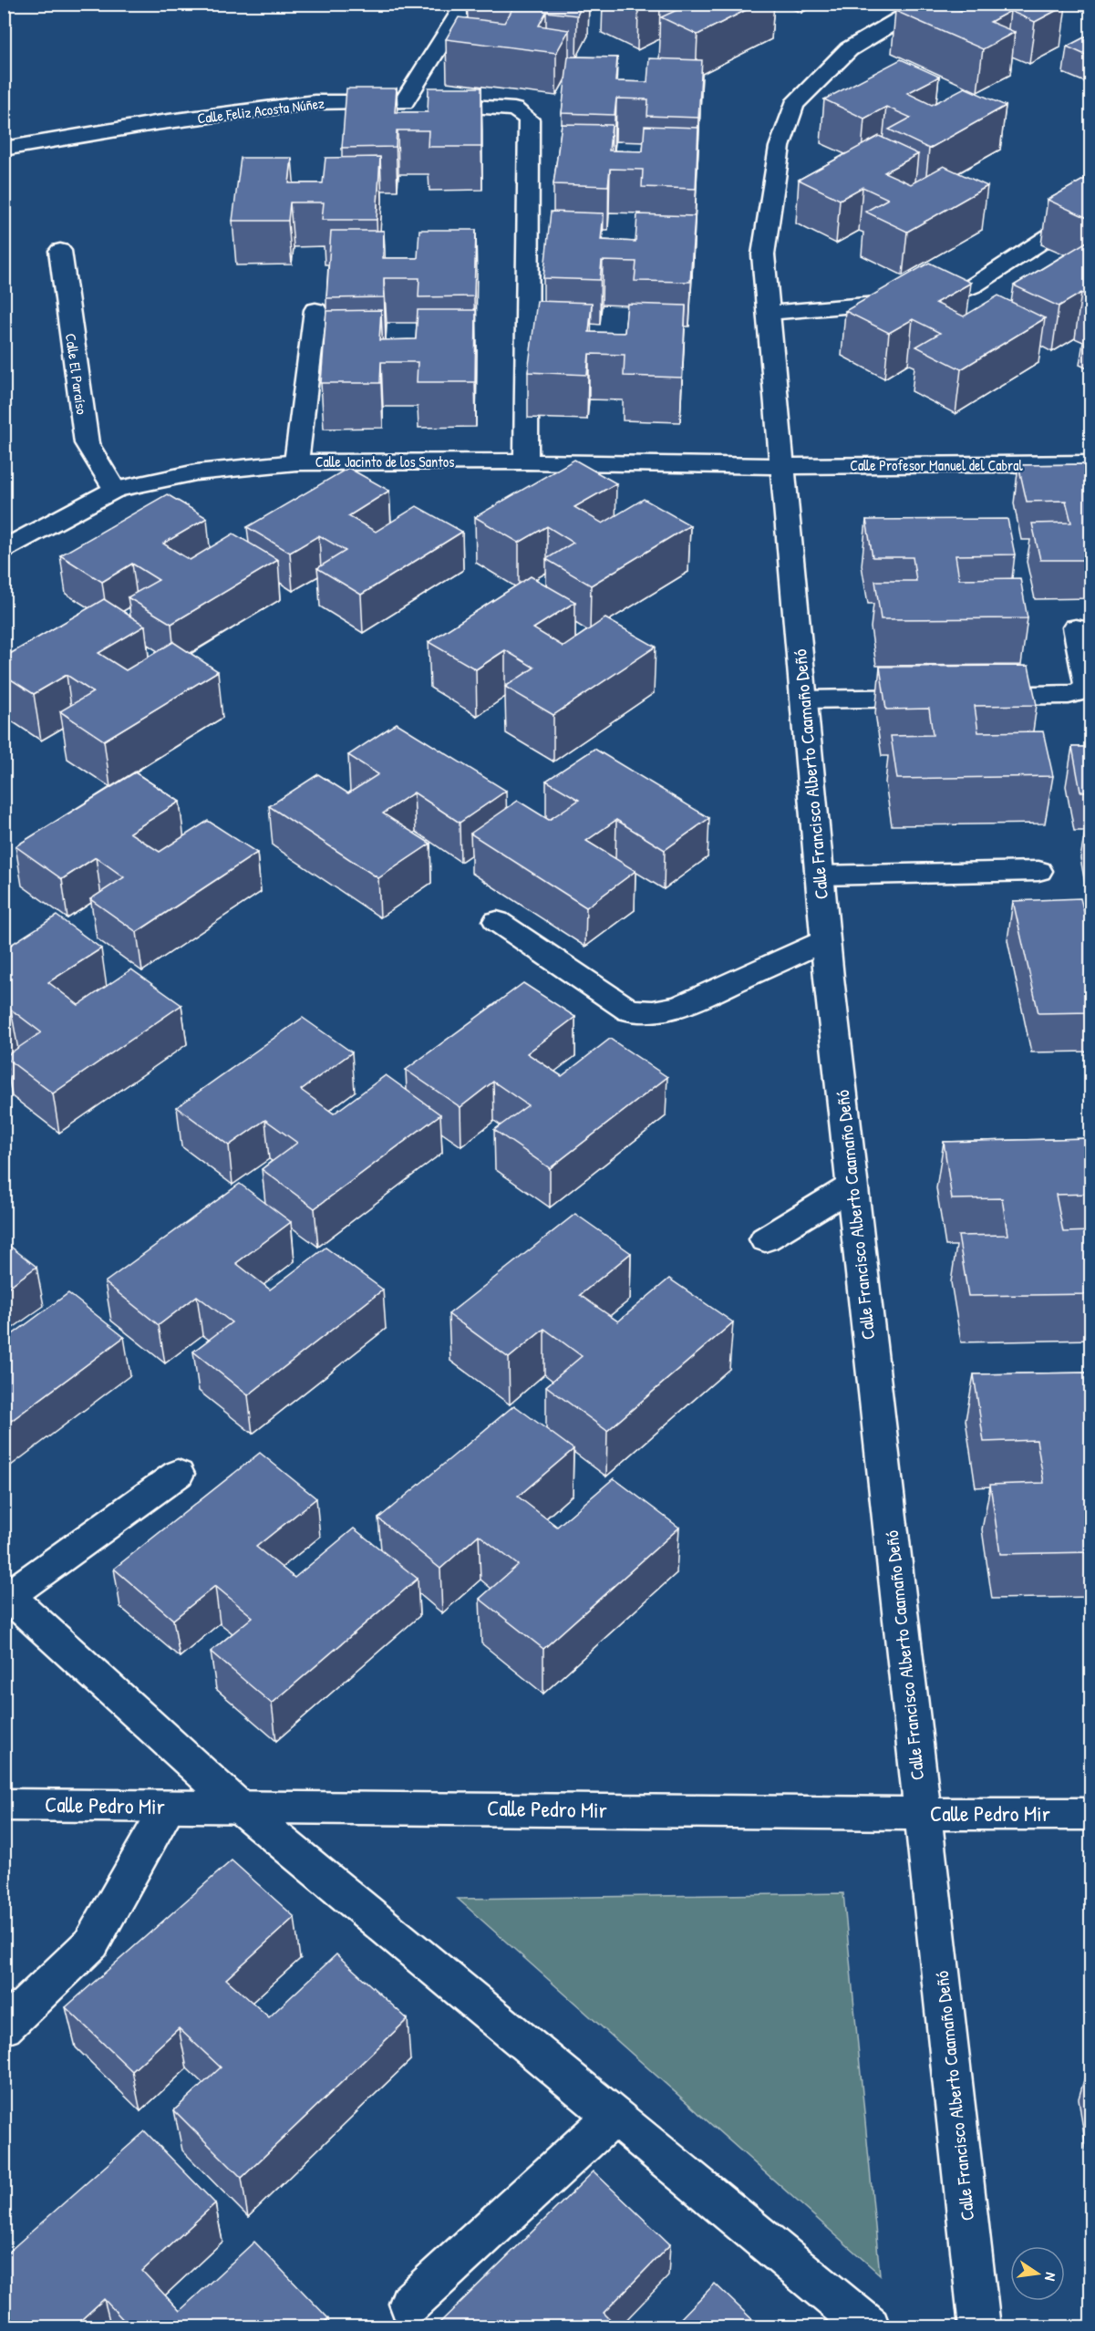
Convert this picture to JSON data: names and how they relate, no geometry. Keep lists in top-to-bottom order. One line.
{"streets":{"street":["Calle Feliz Acosta Núñez","Calle El Paraíso","Calle Jacinto de los Santos","Calle Profesor Manuel del Cabral","Calle Francisco Alberto Caamaño Deñó","Calle Pedro Mir"]},"crossings":[["Calle Feliz Acosta Núñez","Calle Jacinto de los Santos"],["Calle El Paraíso","Calle Jacinto de los Santos"],["Calle Jacinto de los Santos","Calle Profesor Manuel del Cabral"],["Calle Jacinto de los Santos","Calle Francisco Alberto Caamaño Deñó"],["Calle Profesor Manuel del Cabral","Calle Francisco Alberto Caamaño Deñó"],["Calle Francisco Alberto Caamaño Deñó","Calle Pedro Mir"]],"north":"right"}
